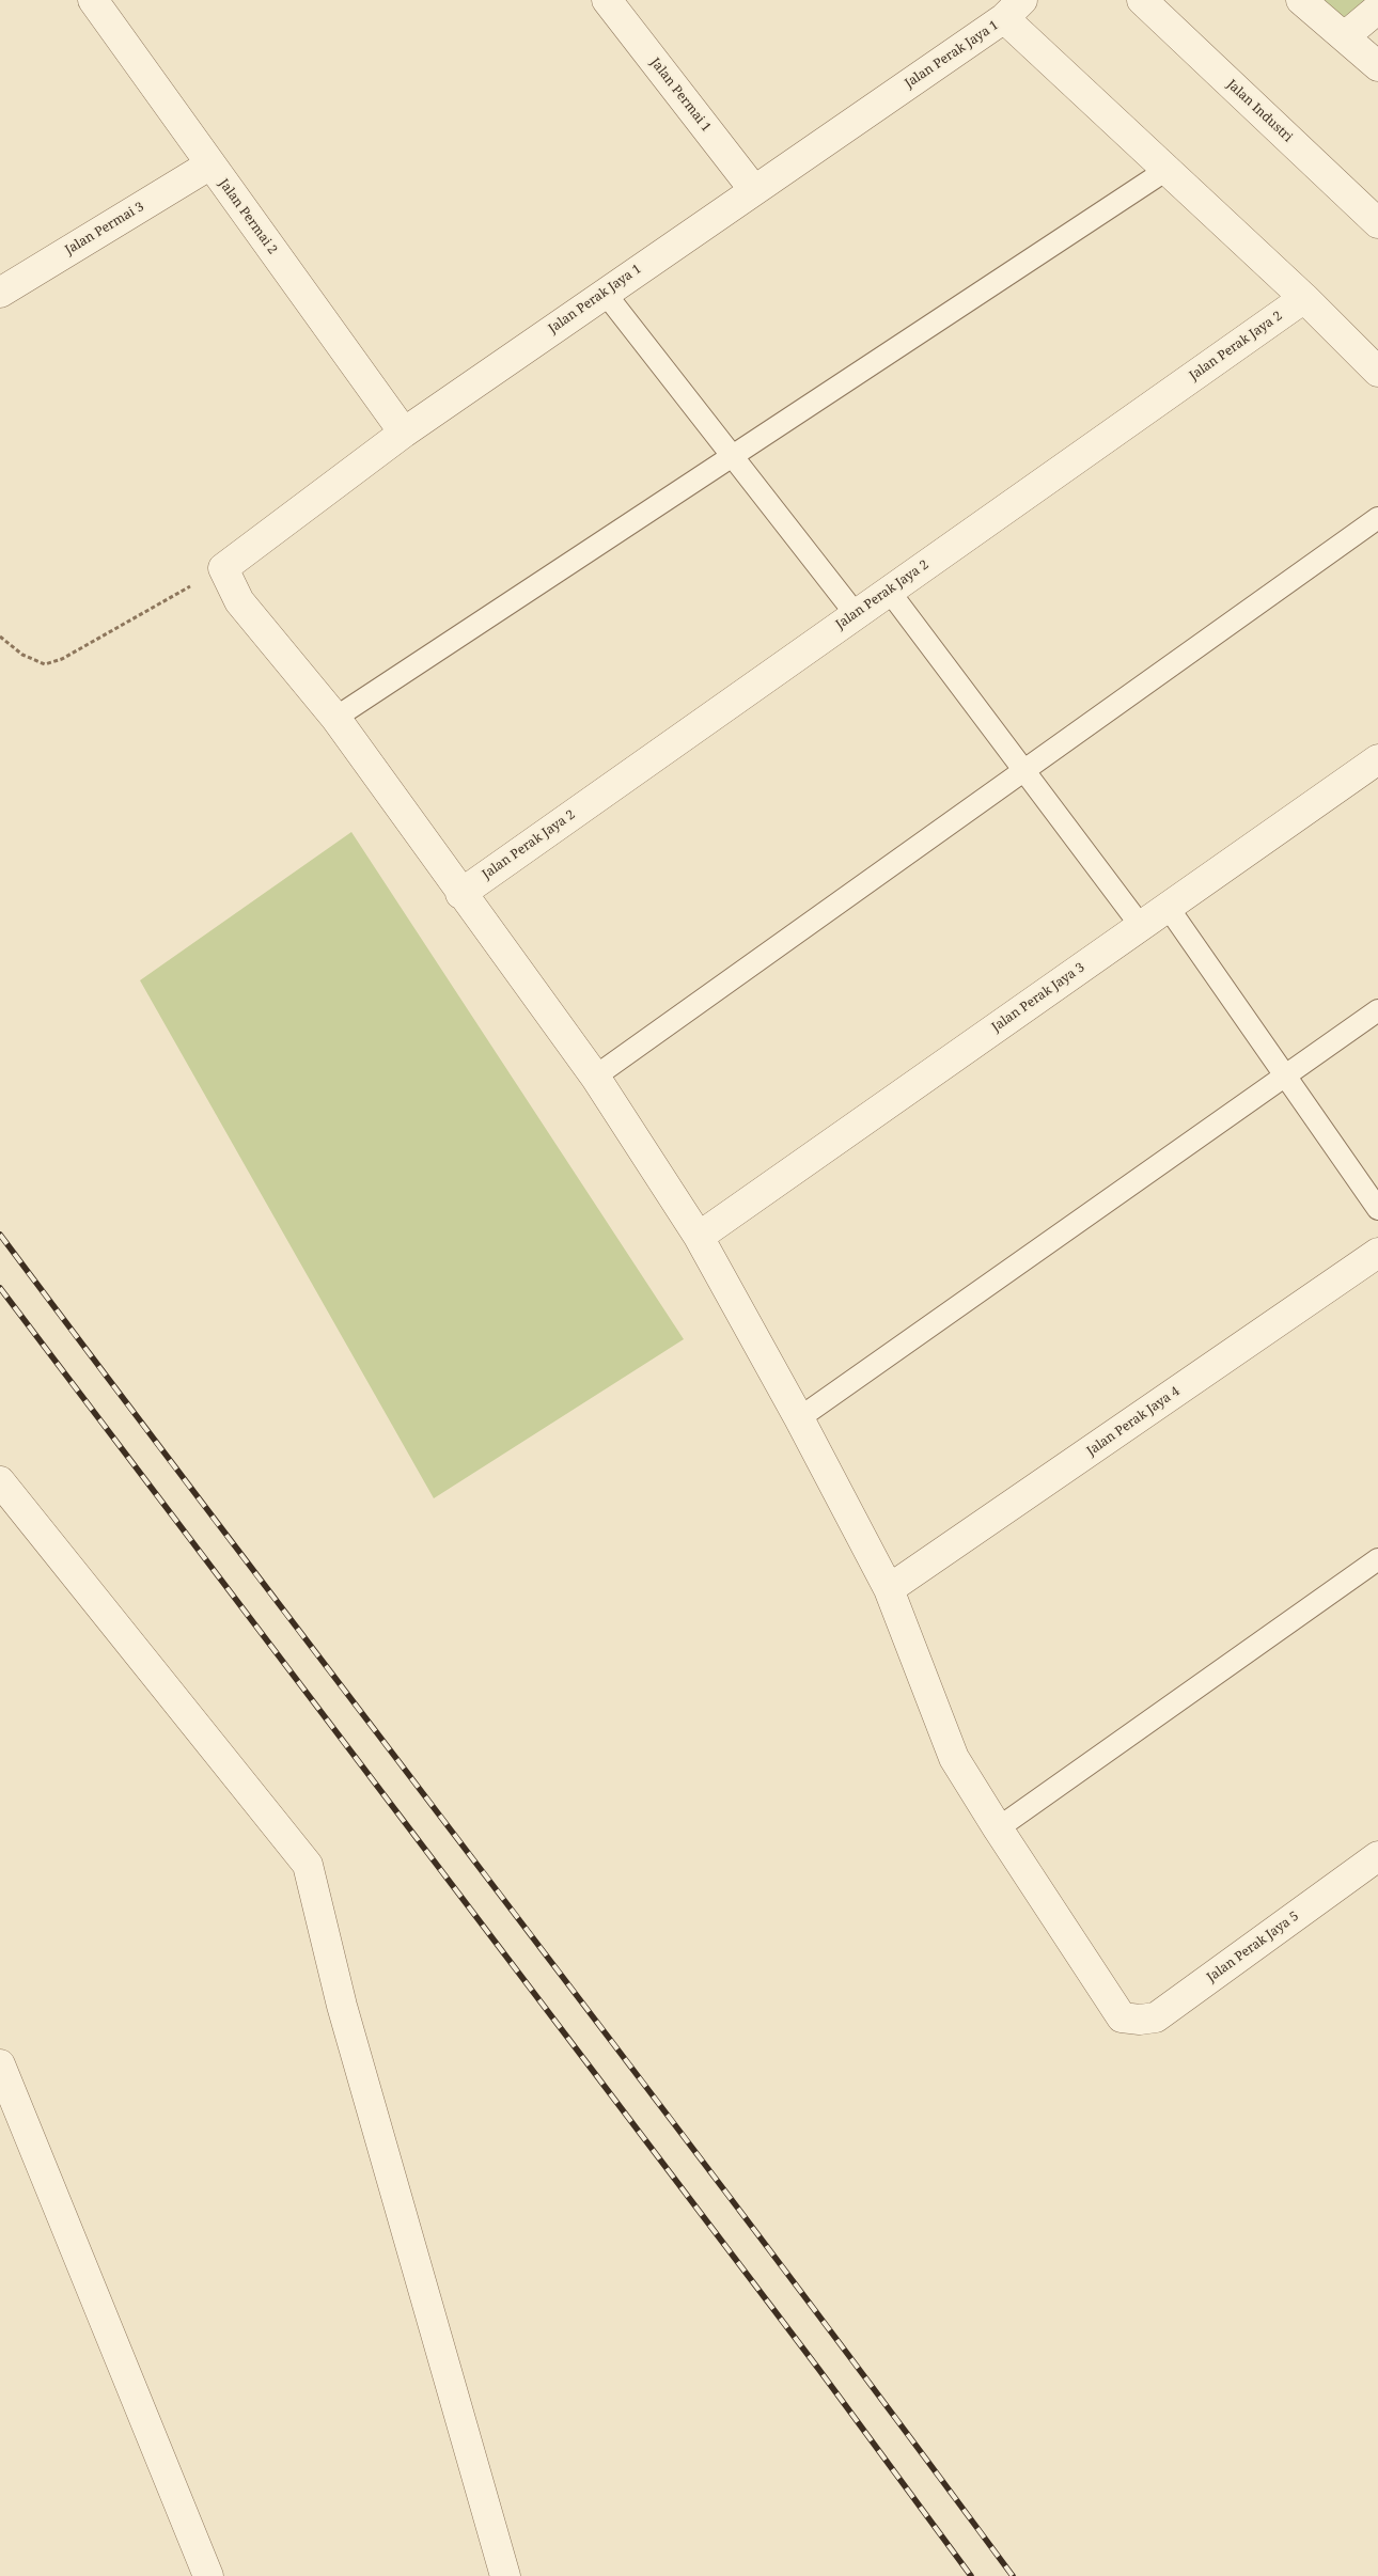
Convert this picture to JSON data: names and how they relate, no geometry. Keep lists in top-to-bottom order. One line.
{"streets":{"street":["Jalan Perak Jaya 1","Jalan Permai 1","Jalan Industri","Jalan Permai 2","Jalan Permai 3","Jalan Perak Jaya 2","Jalan Perak Jaya 3","Jalan Perak Jaya 4","Jalan Perak Jaya 5"]},"crossings":[["Jalan Perak Jaya 1","Jalan Permai 1"],["Jalan Perak Jaya 1","Jalan Permai 2"],["Jalan Permai 2","Jalan Permai 3"]]}
